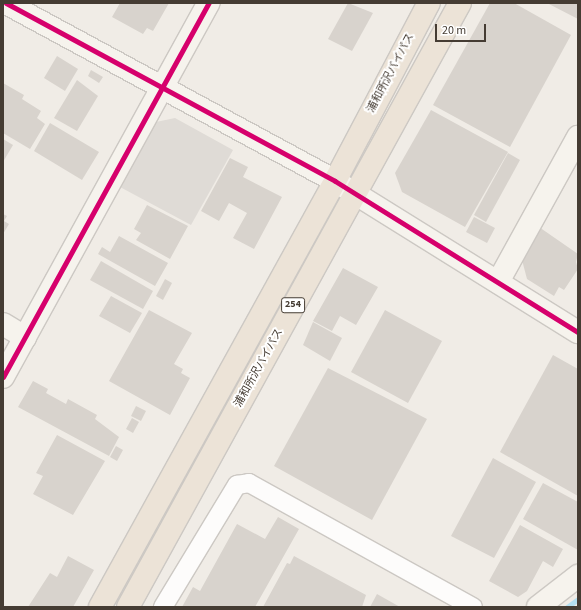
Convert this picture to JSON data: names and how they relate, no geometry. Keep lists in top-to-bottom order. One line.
{"streets":{"highway":["浦和所沢バイパス","254"]},"scale_bar":"20 m"}
